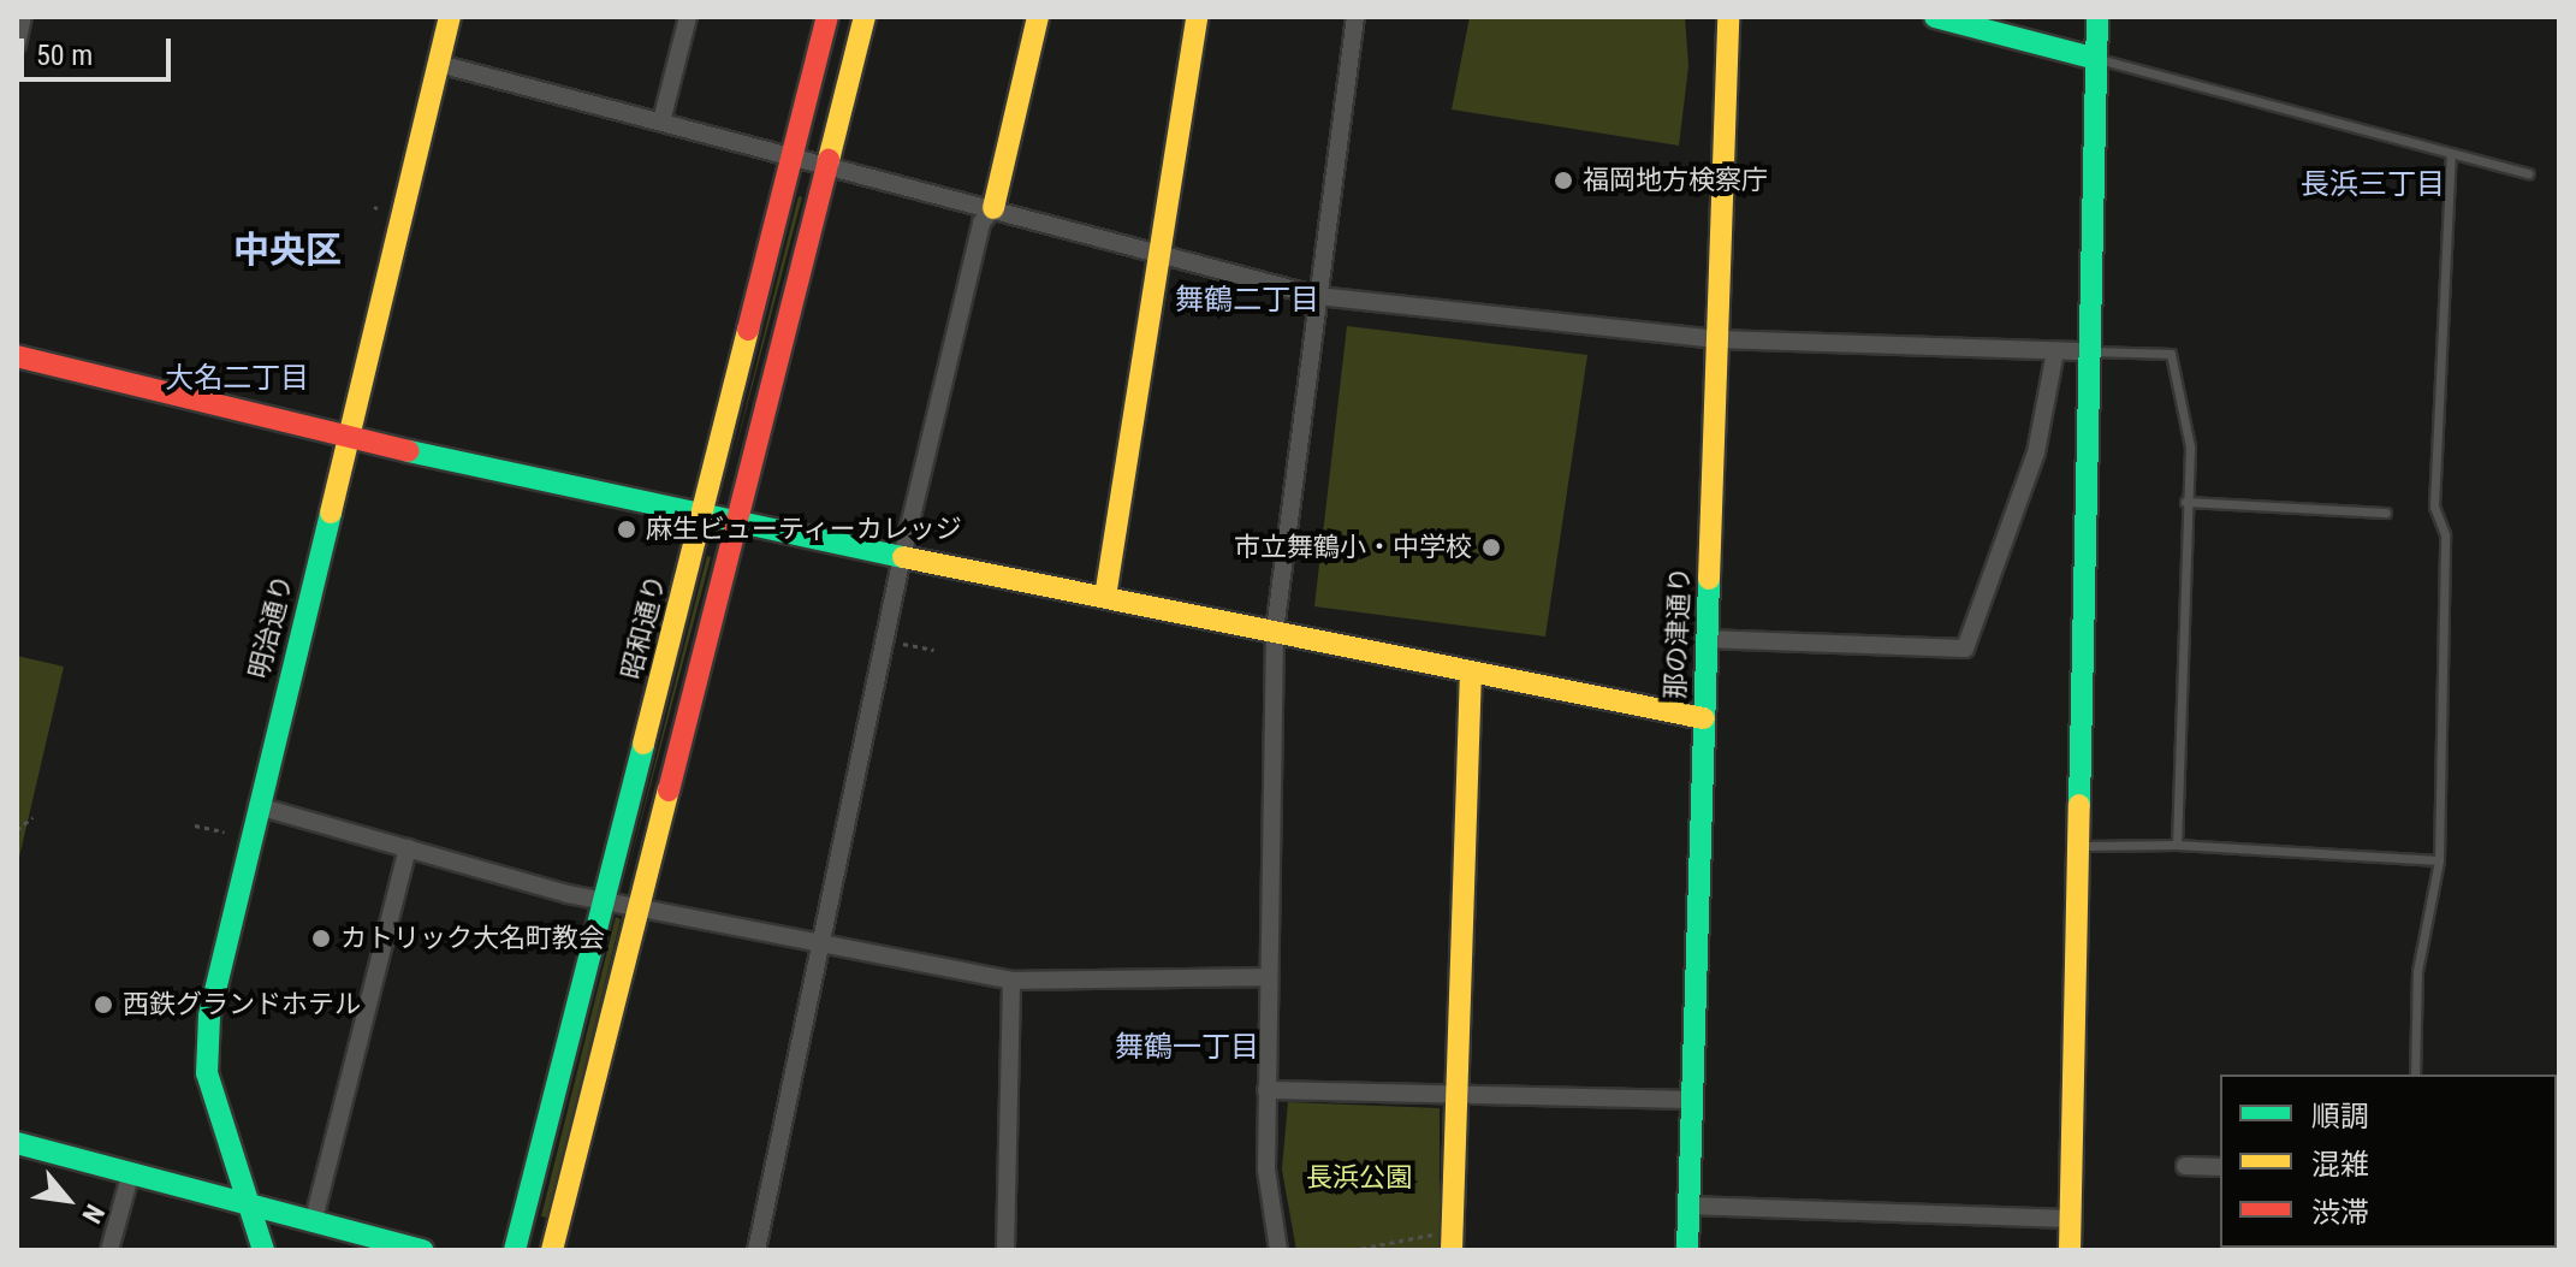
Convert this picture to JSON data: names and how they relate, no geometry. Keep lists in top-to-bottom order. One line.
{"streets":{"street":["明治通り","昭和通り","那の津通り"]},"districts":["長浜三丁目","中央区","舞鶴二丁目","大名二丁目","舞鶴一丁目"],"parks":["長浜公園"],"places":["福岡地方検察庁","麻生ビューティーカレッジ","市立舞鶴小・中学校","カトリック大名町教会","西鉄グランドホテル"],"legend":["順調","混雑","渋滞"],"scale_bar":"50 m","north":"bottom right"}
